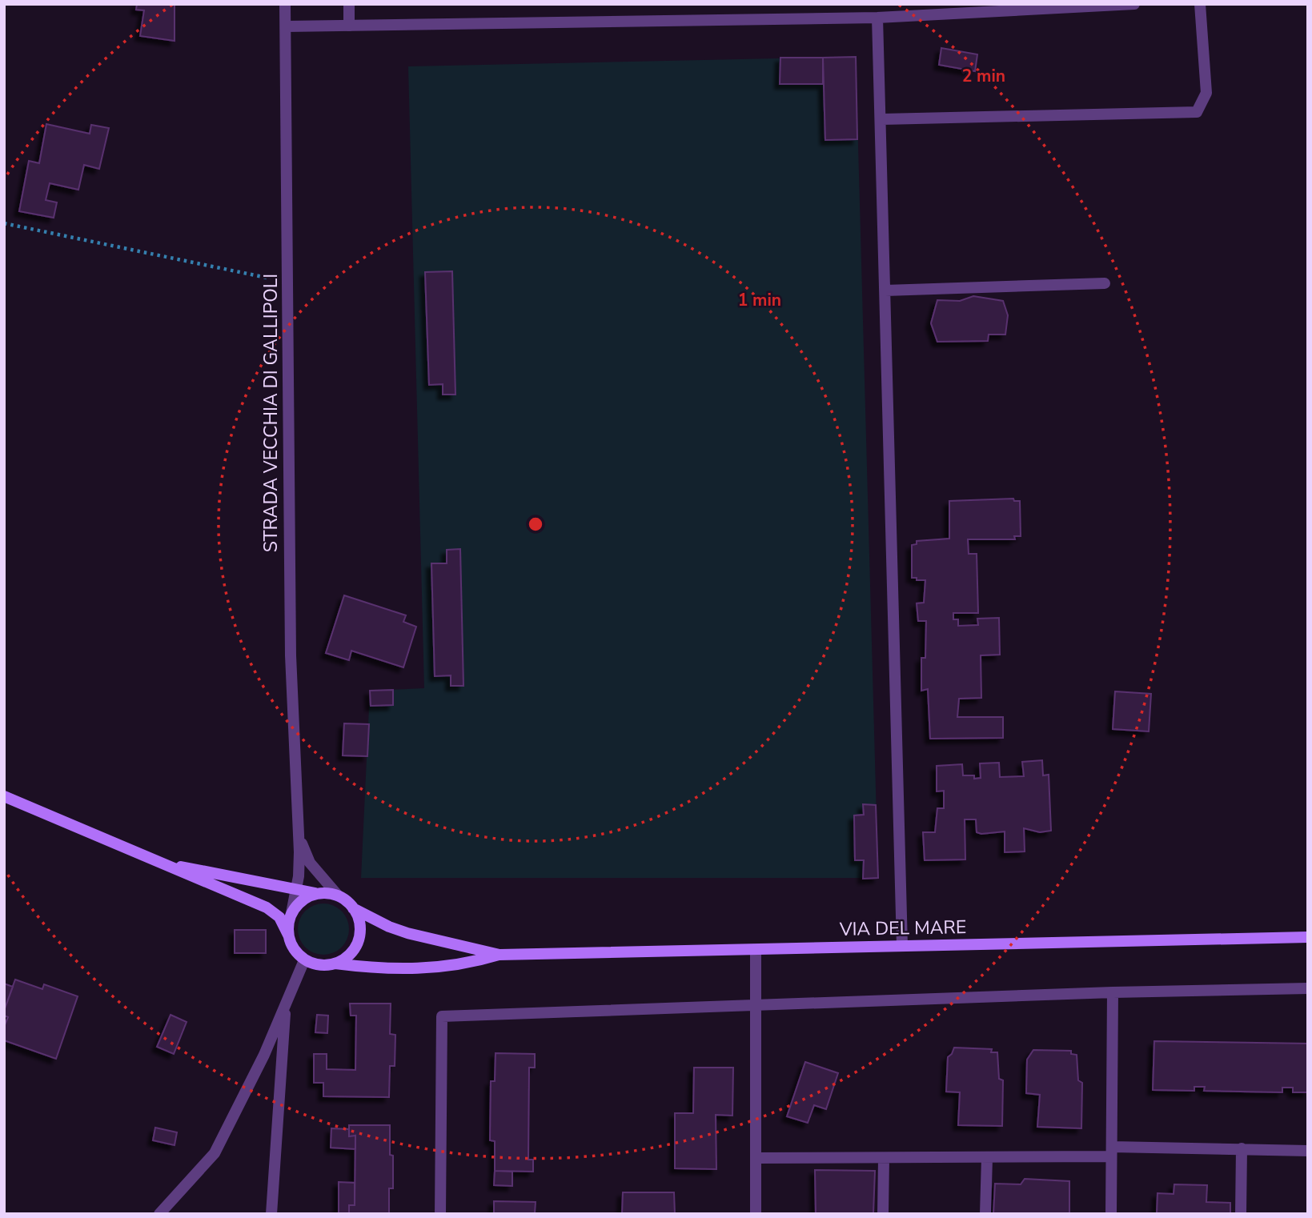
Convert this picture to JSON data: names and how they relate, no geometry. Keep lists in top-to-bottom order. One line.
{"streets":{"main road":["VIA DEL MARE"],"street":["STRADA VECCHIA DI GALLIPOLI"]},"crossings":[["STRADA VECCHIA DI GALLIPOLI","VIA DEL MARE"]],"rings":["2 min","1 min"]}
